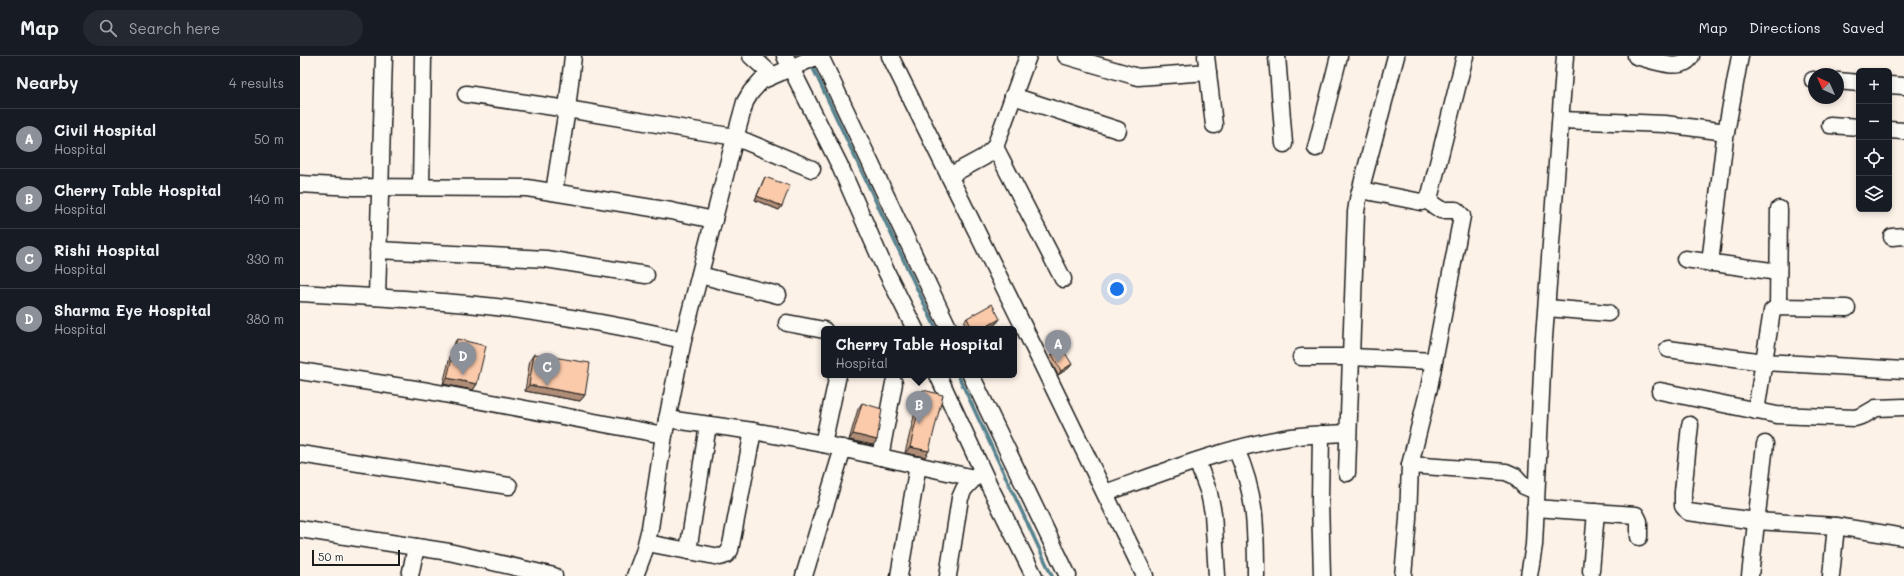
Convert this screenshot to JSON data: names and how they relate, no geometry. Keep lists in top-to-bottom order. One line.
{"scale_bar":"50 m","north":"top left","page":{"header":"Map","search":"Search here","nav":["Map","Directions","Saved"],"heading":["Nearby","4 results"],"map_buttons":["+","−"],"list":[{"mark":"A","name":"Civil Hospital","note":"Hospital","value":"50 m"},{"mark":"B","name":"Cherry Table Hospital","note":"Hospital","value":"140 m"},{"mark":"C","name":"Rishi Hospital","note":"Hospital","value":"330 m"},{"mark":"D","name":"Sharma Eye Hospital","note":"Hospital","value":"380 m"}],"popup":["Cherry Table Hospital","Hospital"],"pins":["A","D","C","B"],"scale":"50 m"}}
